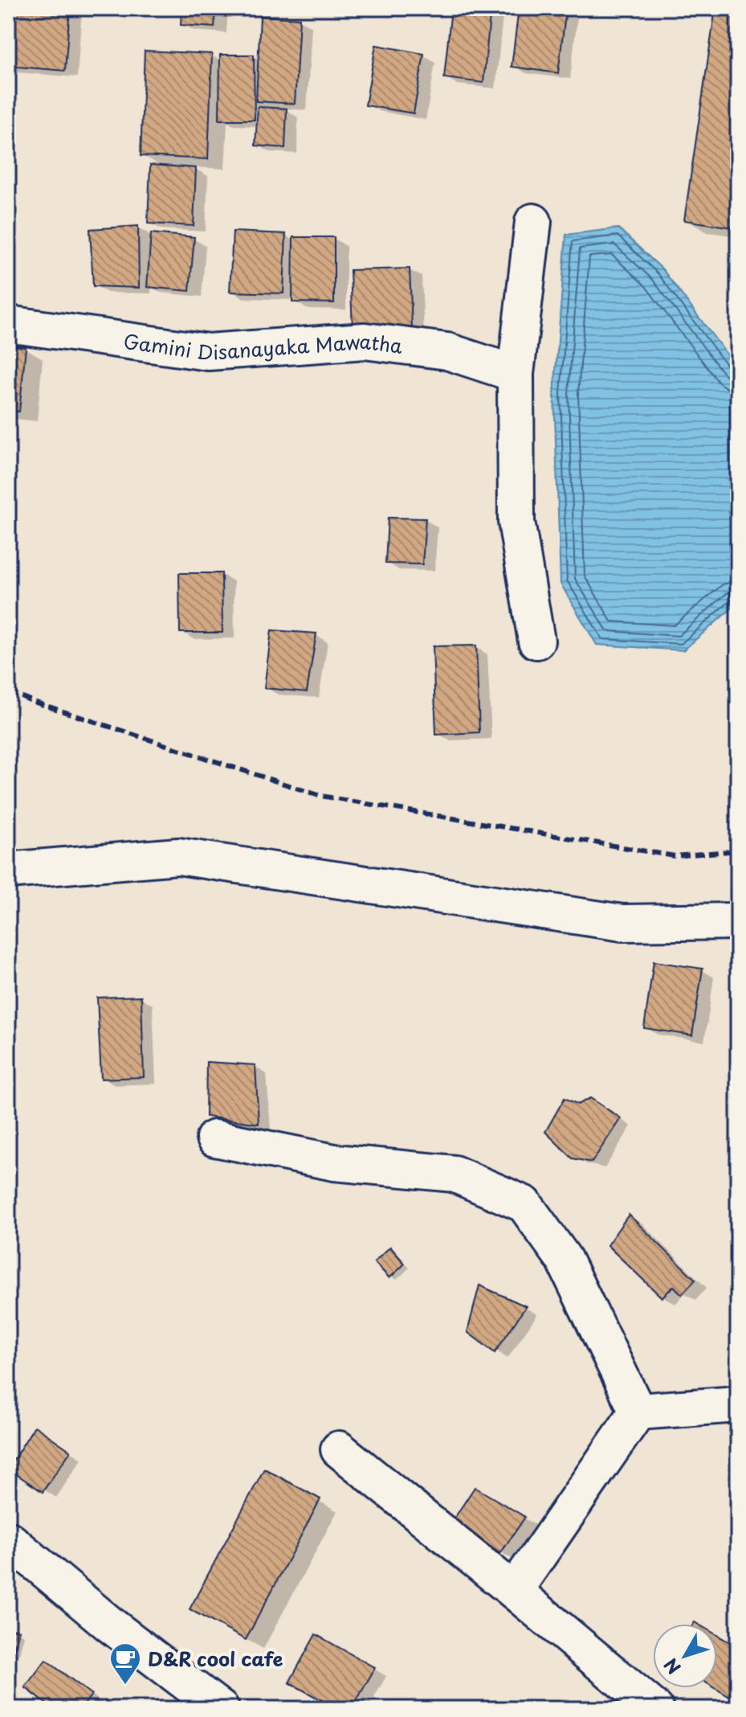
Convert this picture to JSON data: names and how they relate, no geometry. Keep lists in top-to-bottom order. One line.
{"streets":{"main road":["Gamini Disanayaka Mawatha"]},"places":{"cafe":["D&R cool cafe"]},"north":"bottom left"}
